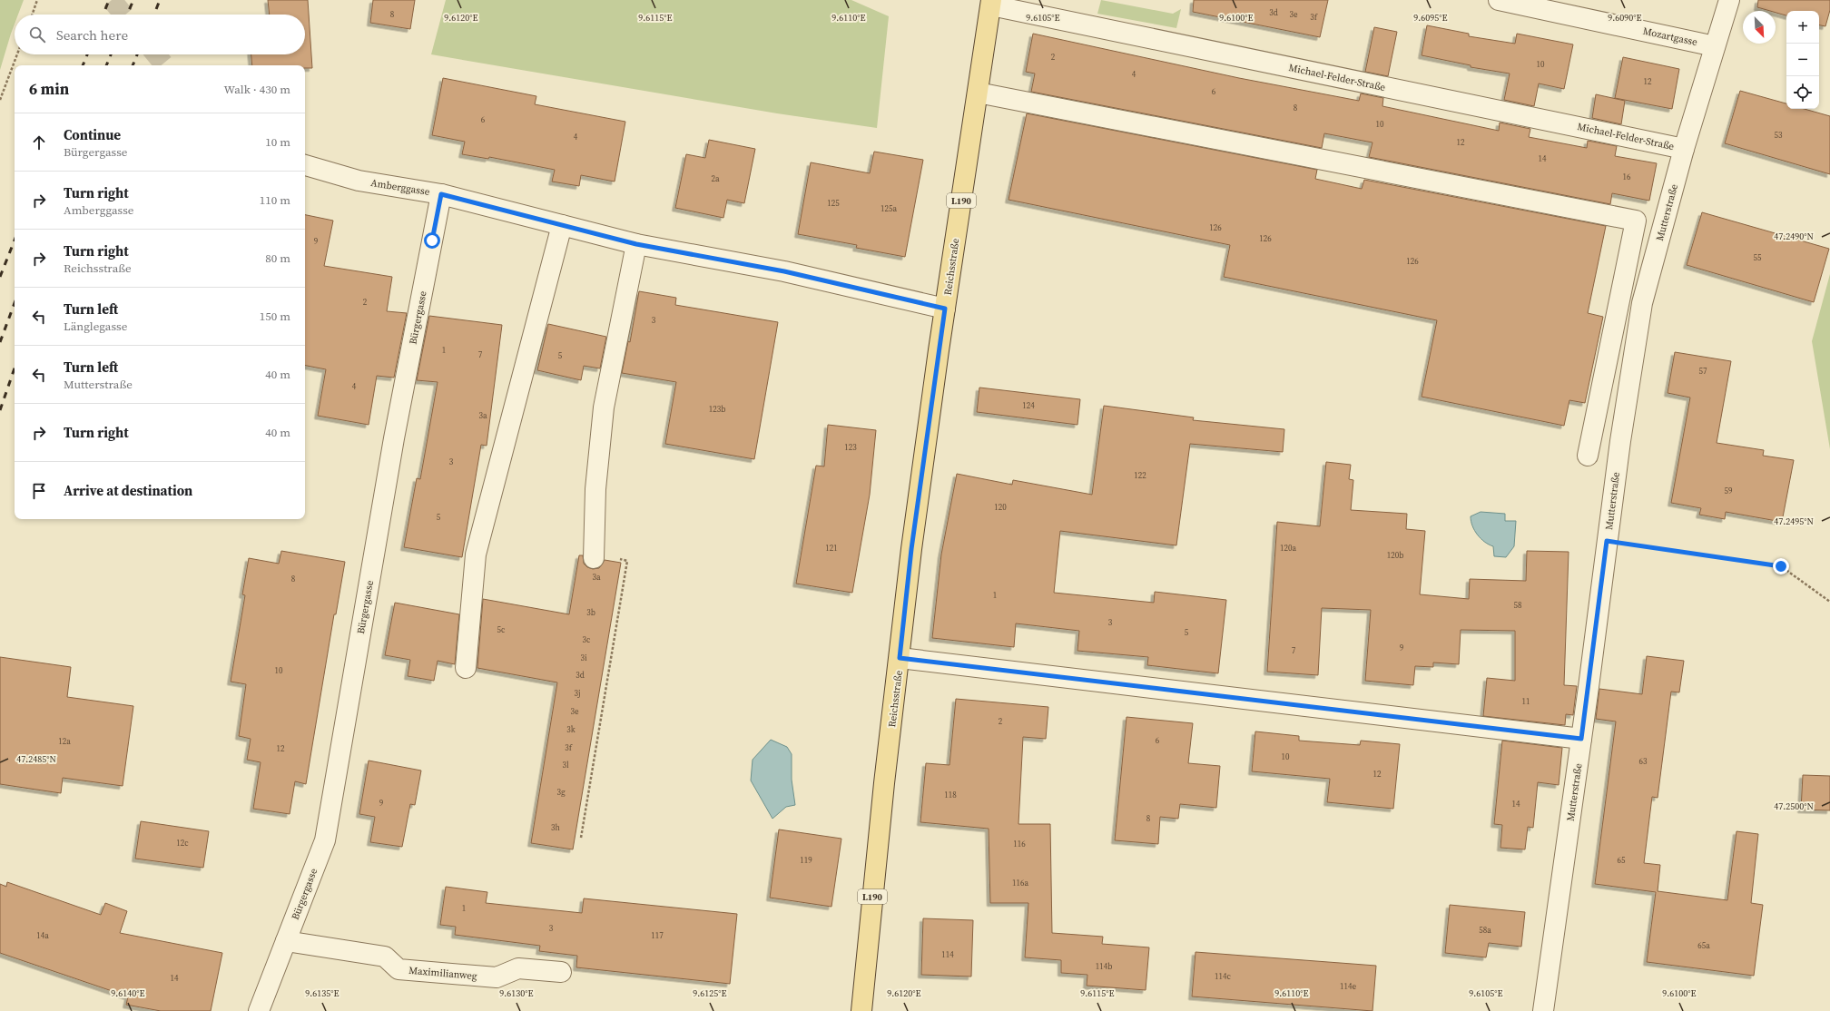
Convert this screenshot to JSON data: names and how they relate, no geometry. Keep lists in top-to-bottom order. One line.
{"streets":{"main road":["L190","Reichsstraße"],"street":["Mozartgasse","Michael-Felder-Straße","Amberggasse","Mutterstraße","Bürgergasse","Maximilianweg"]},"crossings":[["Mozartgasse","Mutterstraße"],["Michael-Felder-Straße","Mutterstraße"],["Michael-Felder-Straße","Reichsstraße"],["Amberggasse","Reichsstraße"],["Amberggasse","Bürgergasse"],["Bürgergasse","Maximilianweg"]],"house_numbers":["3d","8","3e","3f","2","10","4","12","6","8","6","10","53","4","12","14","16","2a","125","125a","126","126","9","55","126","2","3","1","7","5","57","4","124","123b","3a","123","3","122","59","120","5","121","120a","120b","3a","8","1","58","3b","3","5c","5","3c","9","7","3i","10","3d","3j","11","3e","2","3k","6","12a","3f","12","10","63","3l","12","3g","118","9","14","8","3h","12c","116","119","65","116a","1","3","58a","14a","117","65a","114","114b","114c","14","114e"],"north":"bottom right","page":{"map_buttons":["+","−"],"search":"Search here","heading":["6 min","Walk · 430 m"],"list":[["Continue","Bürgergasse","10 m"],["Turn right","Amberggasse","110 m"],["Turn right","Reichsstraße","80 m"],["Turn left","Länglegasse","150 m"],["Turn left","Mutterstraße","40 m"],["Turn right","40 m"],"Arrive at destination"]},"coordinates":["9.6120°E","9.6115°E","9.6110°E","9.6105°E","9.6100°E","9.6095°E","9.6090°E","47.2490°N","47.2495°N","47.2485°N","47.2500°N","9.6140°E","9.6135°E","9.6130°E","9.6125°E"]}
